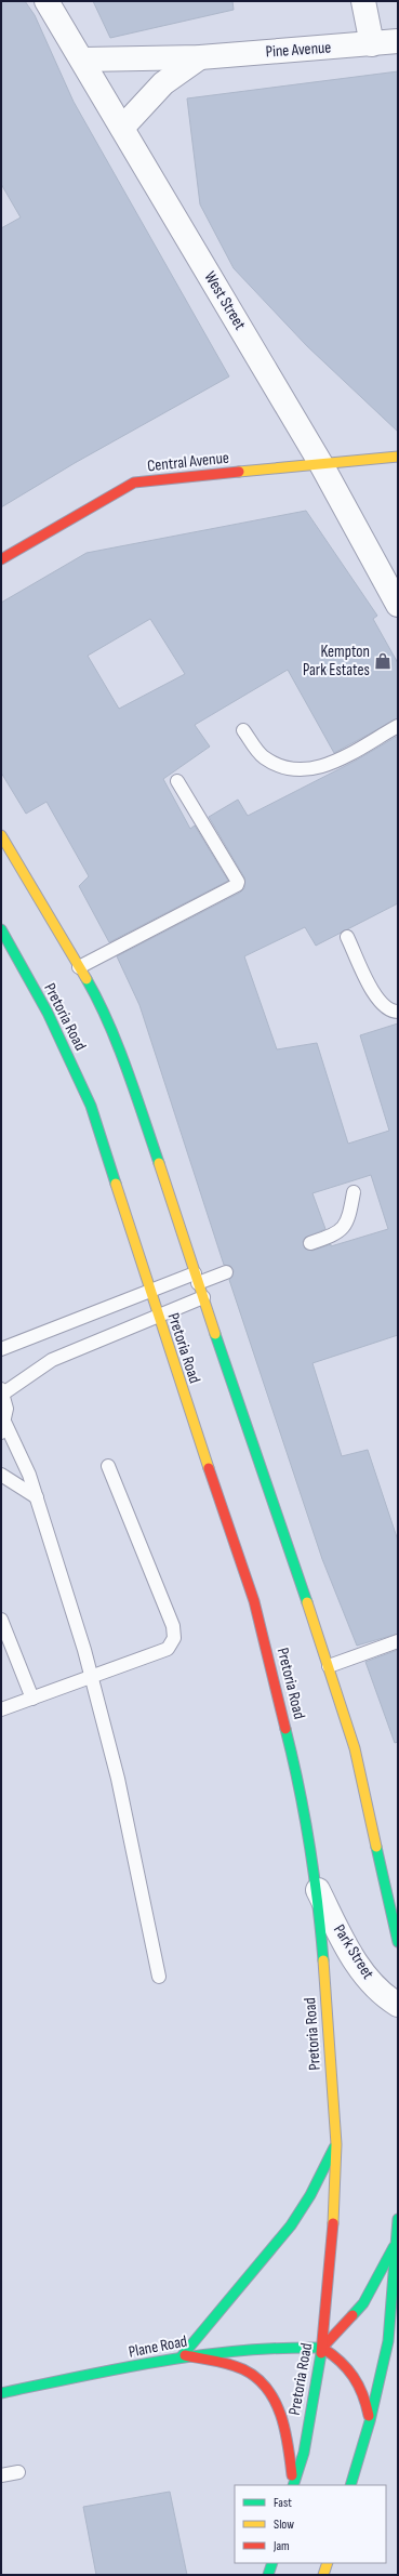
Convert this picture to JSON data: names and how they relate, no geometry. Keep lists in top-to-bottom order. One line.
{"streets":{"main road":["Central Avenue","Pretoria Road","Plane Road"],"street":["Pine Avenue","West Street","Park Street"]},"crossings":[["Pine Avenue","West Street"],["West Street","Central Avenue"],["Pretoria Road","Park Street"],["Pretoria Road","Plane Road"]],"places":{"shop":["Kempton Park Estates"]},"legend":["Fast","Slow","Jam"]}
